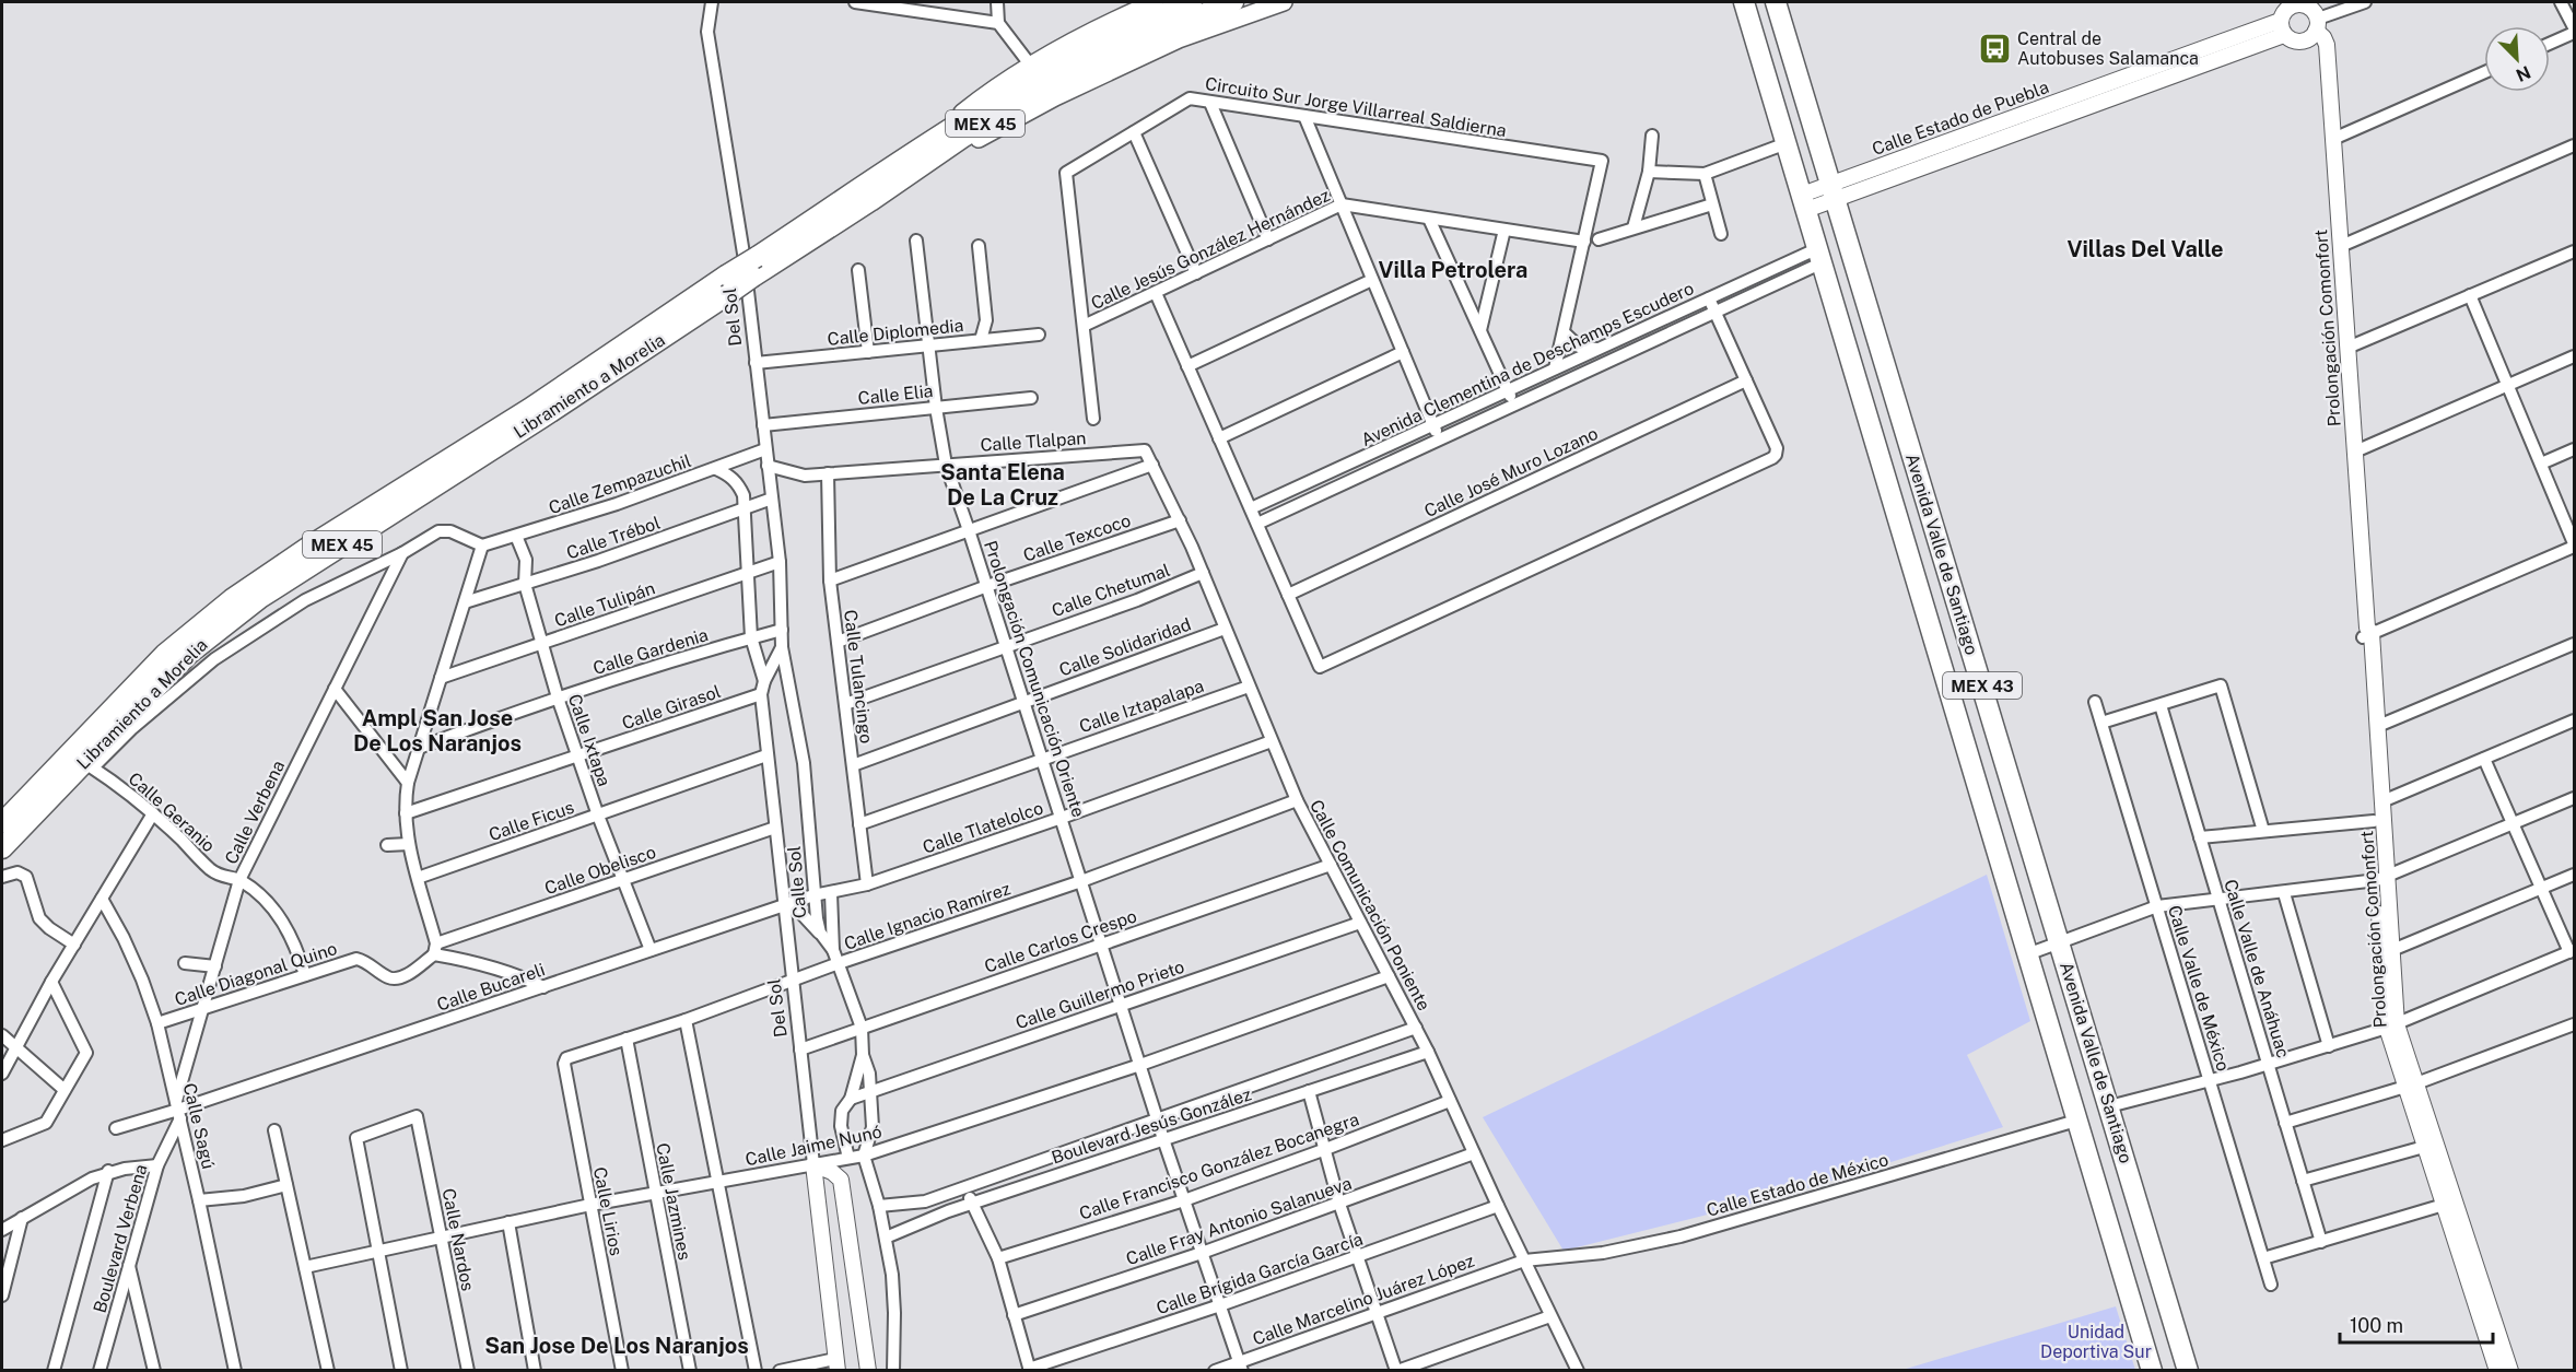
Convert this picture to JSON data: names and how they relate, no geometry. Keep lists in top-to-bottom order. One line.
{"streets":{"main road":["MEX 45","Libramiento a Morelia","Avenida Valle de Santiago","MEX 43"],"street":["Circuito Sur Jorge Villarreal Saldierna","Calle Estado de Puebla","Calle Jesús González Hernández","Del Sol","Prolongación Comonfort","Calle Diplomedia","Avenida Clementina de Deschamps Escudero","Calle Elia","Calle Tlalpan","Calle José Muro Lozano","Calle Zempazuchil","Calle Trébol","Calle Texcoco","Calle Chetumal","Calle Tulipán","Calle Solidaridad","Calle Gardenia","Calle Tulancingo","Prolongación Comunicación Oriente","Calle Iztapalapa","Calle Girasol","Calle Ixtapa","Calle Geranio","Calle Verbena","Calle Ficus","Calle Tlatelolco","Calle Obelisco","Calle Sol","Calle Comunicación Poniente","Calle Ignacio Ramírez","Calle Carlos Crespo","Calle Valle de Anáhuac","Calle Diagonal Quino","Calle Bucareli","Calle Valle de México","Calle Guillermo Prieto","Calle Sagú","Boulevard Jesús González","Calle Jaime Nunó","Calle Francisco González Bocanegra","Calle Estado de México","Calle Jazmines","Calle Lirios","Calle Fray Antonio Salanueva","Boulevard Verbena","Calle Nardos","Calle Brígida García García","Calle Marcelino Juárez López"]},"crossings":[["Circuito Sur Jorge Villarreal Saldierna","Calle Jesús González Hernández"],["Circuito Sur Jorge Villarreal Saldierna","Avenida Clementina de Deschamps Escudero"],["Calle Estado de Puebla","Prolongación Comonfort"],["Calle Estado de Puebla","Avenida Valle de Santiago"],["Del Sol","Calle Diplomedia"],["Del Sol","Calle Elia"],["Del Sol","Calle Tlalpan"],["Del Sol","Calle Zempazuchil"],["Del Sol","Calle Trébol"],["Del Sol","Calle Tulipán"],["Del Sol","Calle Gardenia"],["Del Sol","Calle Girasol"],["Del Sol","Calle Ficus"],["Del Sol","Calle Obelisco"],["Del Sol","Calle Sol"],["Del Sol","Calle Ignacio Ramírez"],["Del Sol","Calle Carlos Crespo"],["Del Sol","Calle Bucareli"],["Del Sol","Calle Jaime Nunó"],["Calle Diplomedia","Prolongación Comunicación Oriente"],["Avenida Clementina de Deschamps Escudero","Avenida Valle de Santiago"],["Libramiento a Morelia","Calle Geranio"],["Calle Elia","Prolongación Comunicación Oriente"],["Calle Tlalpan","Calle Tulancingo"],["Calle Tlalpan","Prolongación Comunicación Oriente"],["Calle Tlalpan","Calle Comunicación Poniente"],["Calle Zempazuchil","Calle Ixtapa"],["Calle Trébol","Calle Ixtapa"],["Calle Texcoco","Calle Tulancingo"],["Calle Texcoco","Prolongación Comunicación Oriente"],["Calle Texcoco","Calle Comunicación Poniente"],["Avenida Valle de Santiago","Calle Estado de México"],["Calle Chetumal","Calle Tulancingo"],["Calle Chetumal","Prolongación Comunicación Oriente"],["Calle Chetumal","Calle Comunicación Poniente"],["Calle Tulipán","Calle Ixtapa"],["Calle Solidaridad","Calle Tulancingo"],["Calle Solidaridad","Prolongación Comunicación Oriente"],["Calle Solidaridad","Calle Comunicación Poniente"],["Calle Gardenia","Calle Ixtapa"],["Calle Gardenia","Calle Sol"],["Calle Tulancingo","Calle Iztapalapa"],["Calle Tulancingo","Calle Tlatelolco"],["Prolongación Comunicación Oriente","Calle Iztapalapa"],["Prolongación Comunicación Oriente","Calle Tlatelolco"],["Prolongación Comunicación Oriente","Calle Ignacio Ramírez"],["Prolongación Comunicación Oriente","Calle Carlos Crespo"],["Prolongación Comunicación Oriente","Calle Guillermo Prieto"],["Prolongación Comunicación Oriente","Boulevard Jesús González"],["Prolongación Comunicación Oriente","Calle Jaime Nunó"],["Prolongación Comunicación Oriente","Calle Francisco González Bocanegra"],["Prolongación Comunicación Oriente","Calle Fray Antonio Salanueva"],["Prolongación Comunicación Oriente","Calle Brígida García García"],["Prolongación Comunicación Oriente","Calle Marcelino Juárez López"],["Calle Iztapalapa","Calle Comunicación Poniente"],["Calle Girasol","Calle Ixtapa"],["Calle Ixtapa","Calle Ficus"],["Calle Ixtapa","Calle Obelisco"],["Calle Ixtapa","Calle Bucareli"],["Calle Geranio","Calle Verbena"],["Calle Geranio","Calle Diagonal Quino"],["Calle Verbena","Calle Diagonal Quino"],["Calle Verbena","Calle Bucareli"],["Calle Verbena","Calle Sagú"],["Calle Verbena","Boulevard Verbena"],["Calle Tlatelolco","Calle Sol"],["Calle Tlatelolco","Calle Comunicación Poniente"],["Calle Tlatelolco","Calle Bucareli"],["Calle Obelisco","Calle Diagonal Quino"],["Calle Sol","Calle Ignacio Ramírez"],["Calle Sol","Calle Carlos Crespo"],["Calle Sol","Calle Bucareli"],["Calle Sol","Calle Guillermo Prieto"],["Calle Sol","Calle Jaime Nunó"],["Calle Comunicación Poniente","Calle Ignacio Ramírez"],["Calle Comunicación Poniente","Calle Carlos Crespo"],["Calle Comunicación Poniente","Calle Guillermo Prieto"],["Calle Comunicación Poniente","Boulevard Jesús González"],["Calle Comunicación Poniente","Calle Jaime Nunó"],["Calle Comunicación Poniente","Calle Francisco González Bocanegra"],["Calle Comunicación Poniente","Calle Estado de México"],["Calle Comunicación Poniente","Calle Fray Antonio Salanueva"],["Calle Comunicación Poniente","Calle Brígida García García"],["Calle Comunicación Poniente","Calle Marcelino Juárez López"],["Calle Ignacio Ramírez","Calle Jazmines"],["Calle Ignacio Ramírez","Calle Lirios"],["Calle Diagonal Quino","Calle Sagú"],["Calle Bucareli","Calle Sagú"],["Calle Bucareli","Boulevard Verbena"],["Calle Sagú","Boulevard Verbena"],["Calle Jaime Nunó","Calle Jazmines"],["Calle Jaime Nunó","Calle Lirios"],["Calle Jaime Nunó","Calle Nardos"],["Calle Estado de México","Calle Marcelino Juárez López"]],"districts":["Villas Del Valle","Villa Petrolera","Santa Elena De La Cruz","Ampl San Jose De Los Naranjos","San Jose De Los Naranjos"],"parks":["Unidad Deportiva Sur"],"places":{"bus stop":["Central de Autobuses Salamanca"]},"scale_bar":"100 m","north":"bottom right"}
